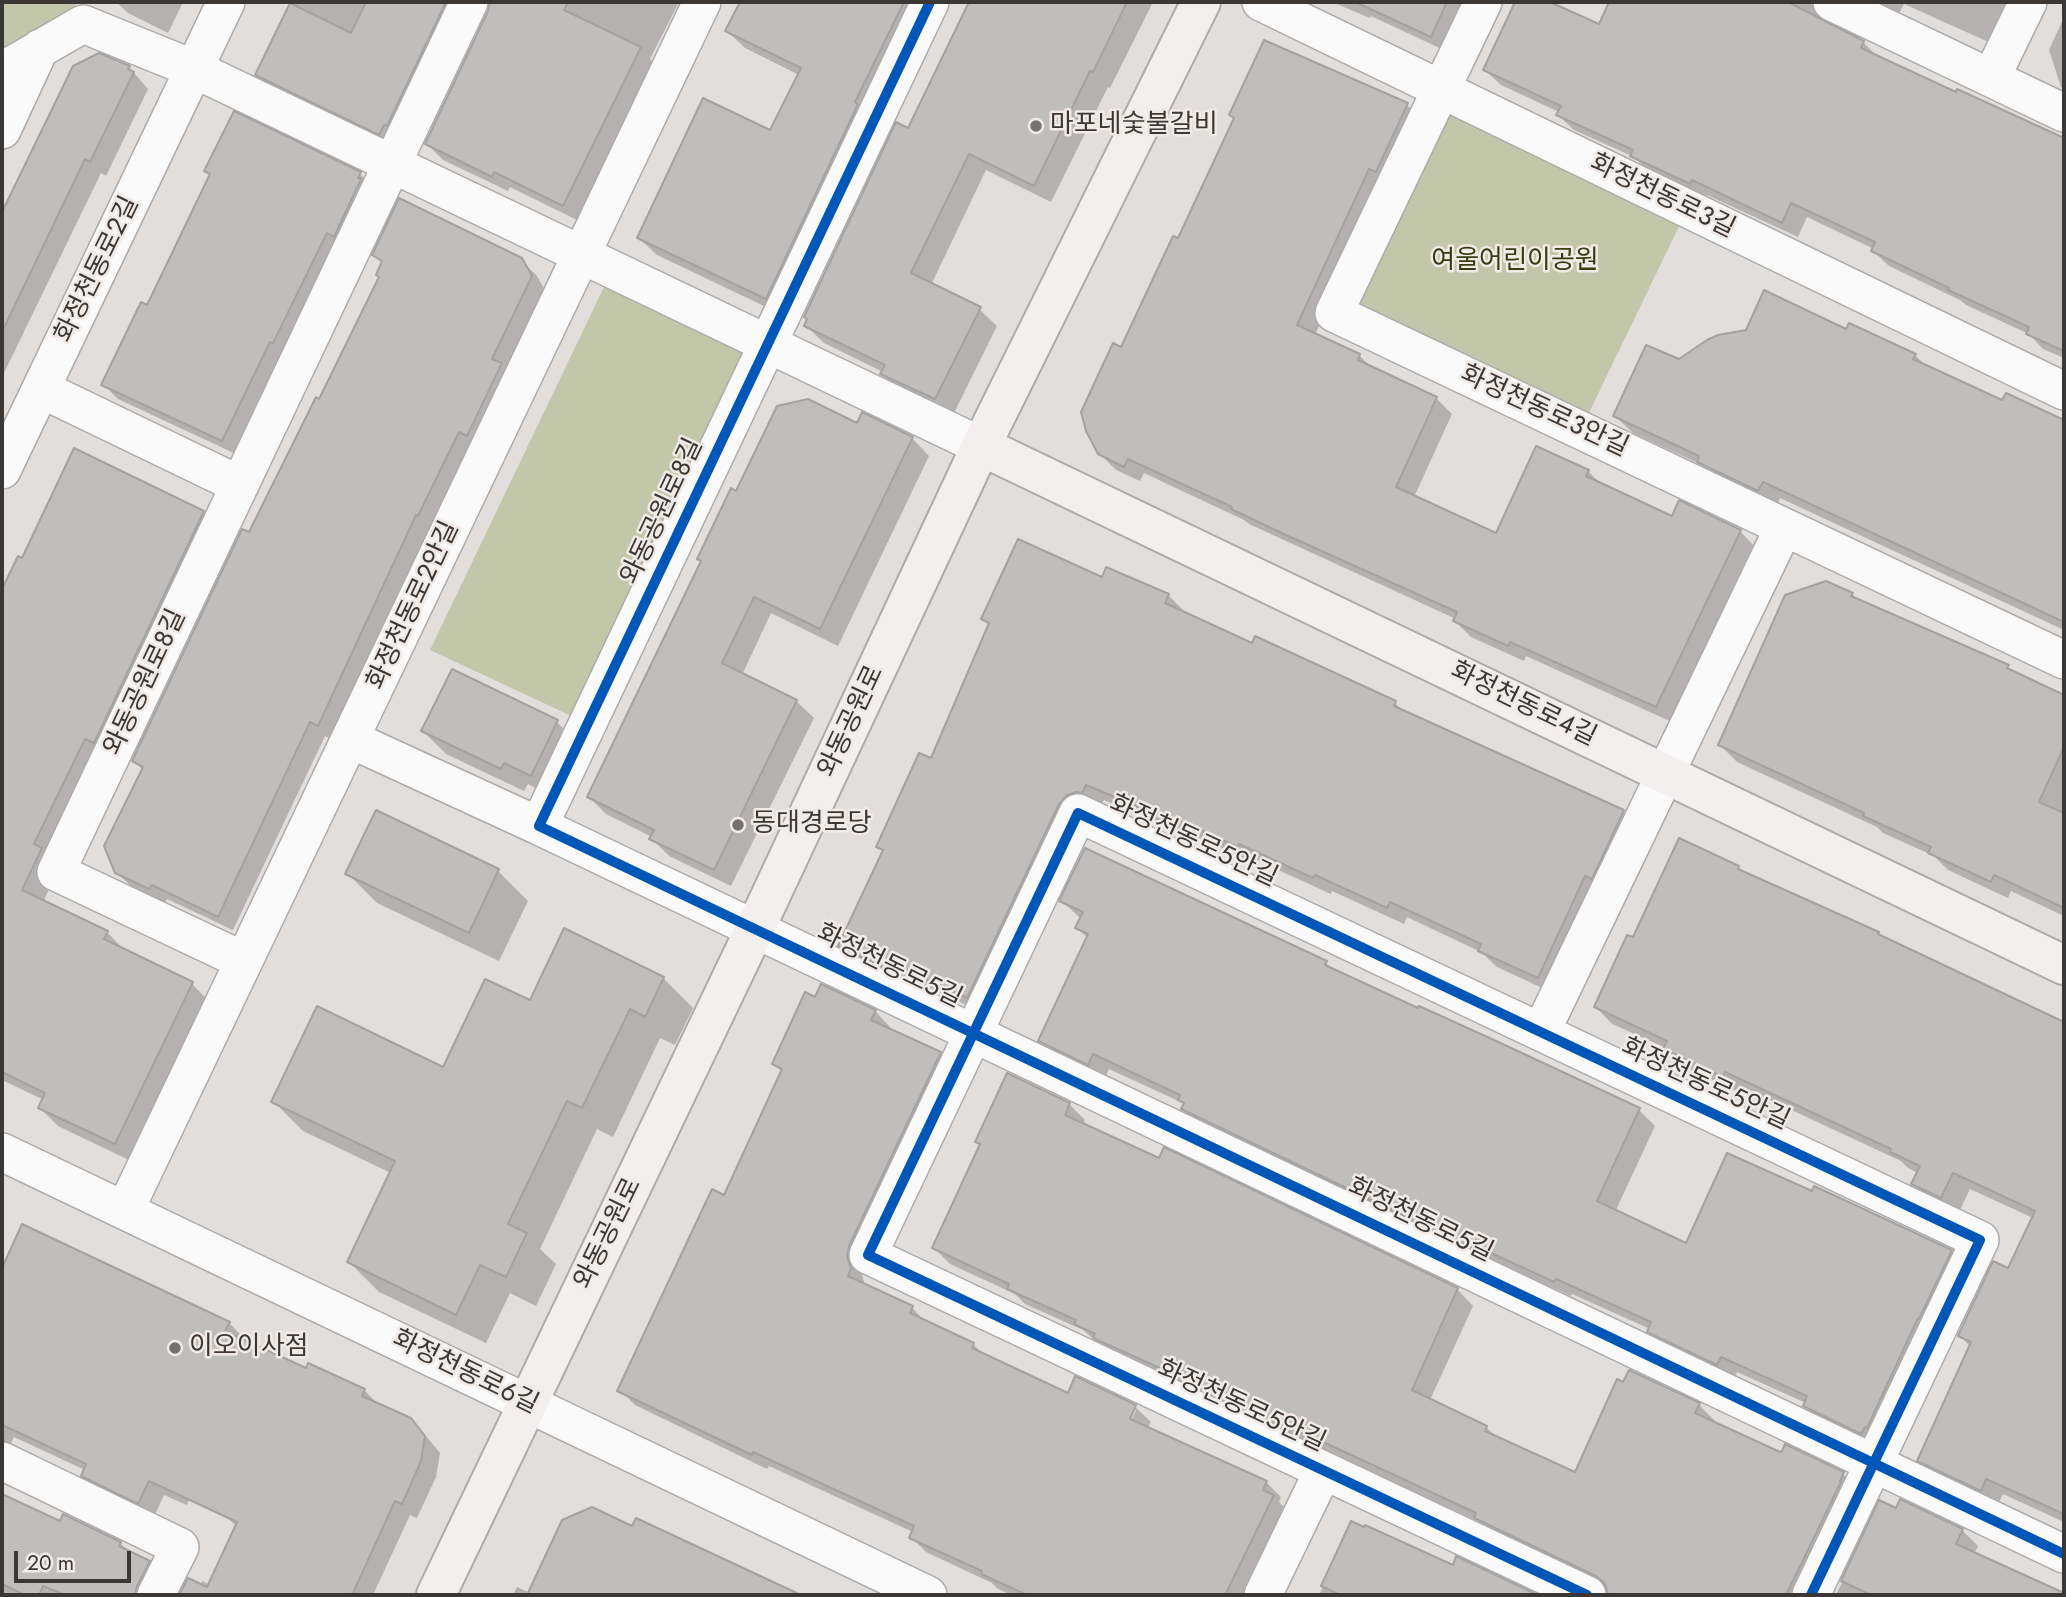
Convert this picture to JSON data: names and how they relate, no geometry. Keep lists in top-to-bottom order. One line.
{"streets":{"street":["화정천동로3길","화정천동로2길","화정천동로3안길","와동공원로8길","화정천동로2안길","화정천동로4길","와동공원로","화정천동로5안길","화정천동로5길","화정천동로6길"]},"crossings":[["화정천동로3길","화정천동로3안길"],["와동공원로8길","화정천동로2안길"],["화정천동로2안길","화정천동로6길"],["화정천동로4길","와동공원로"],["와동공원로","화정천동로5길"],["와동공원로","화정천동로6길"],["화정천동로5안길","화정천동로5길"]],"parks":["여울어린이공원"],"places":["마포네숯불갈비","동대경로당","이오이사점"],"scale_bar":"20 m"}
